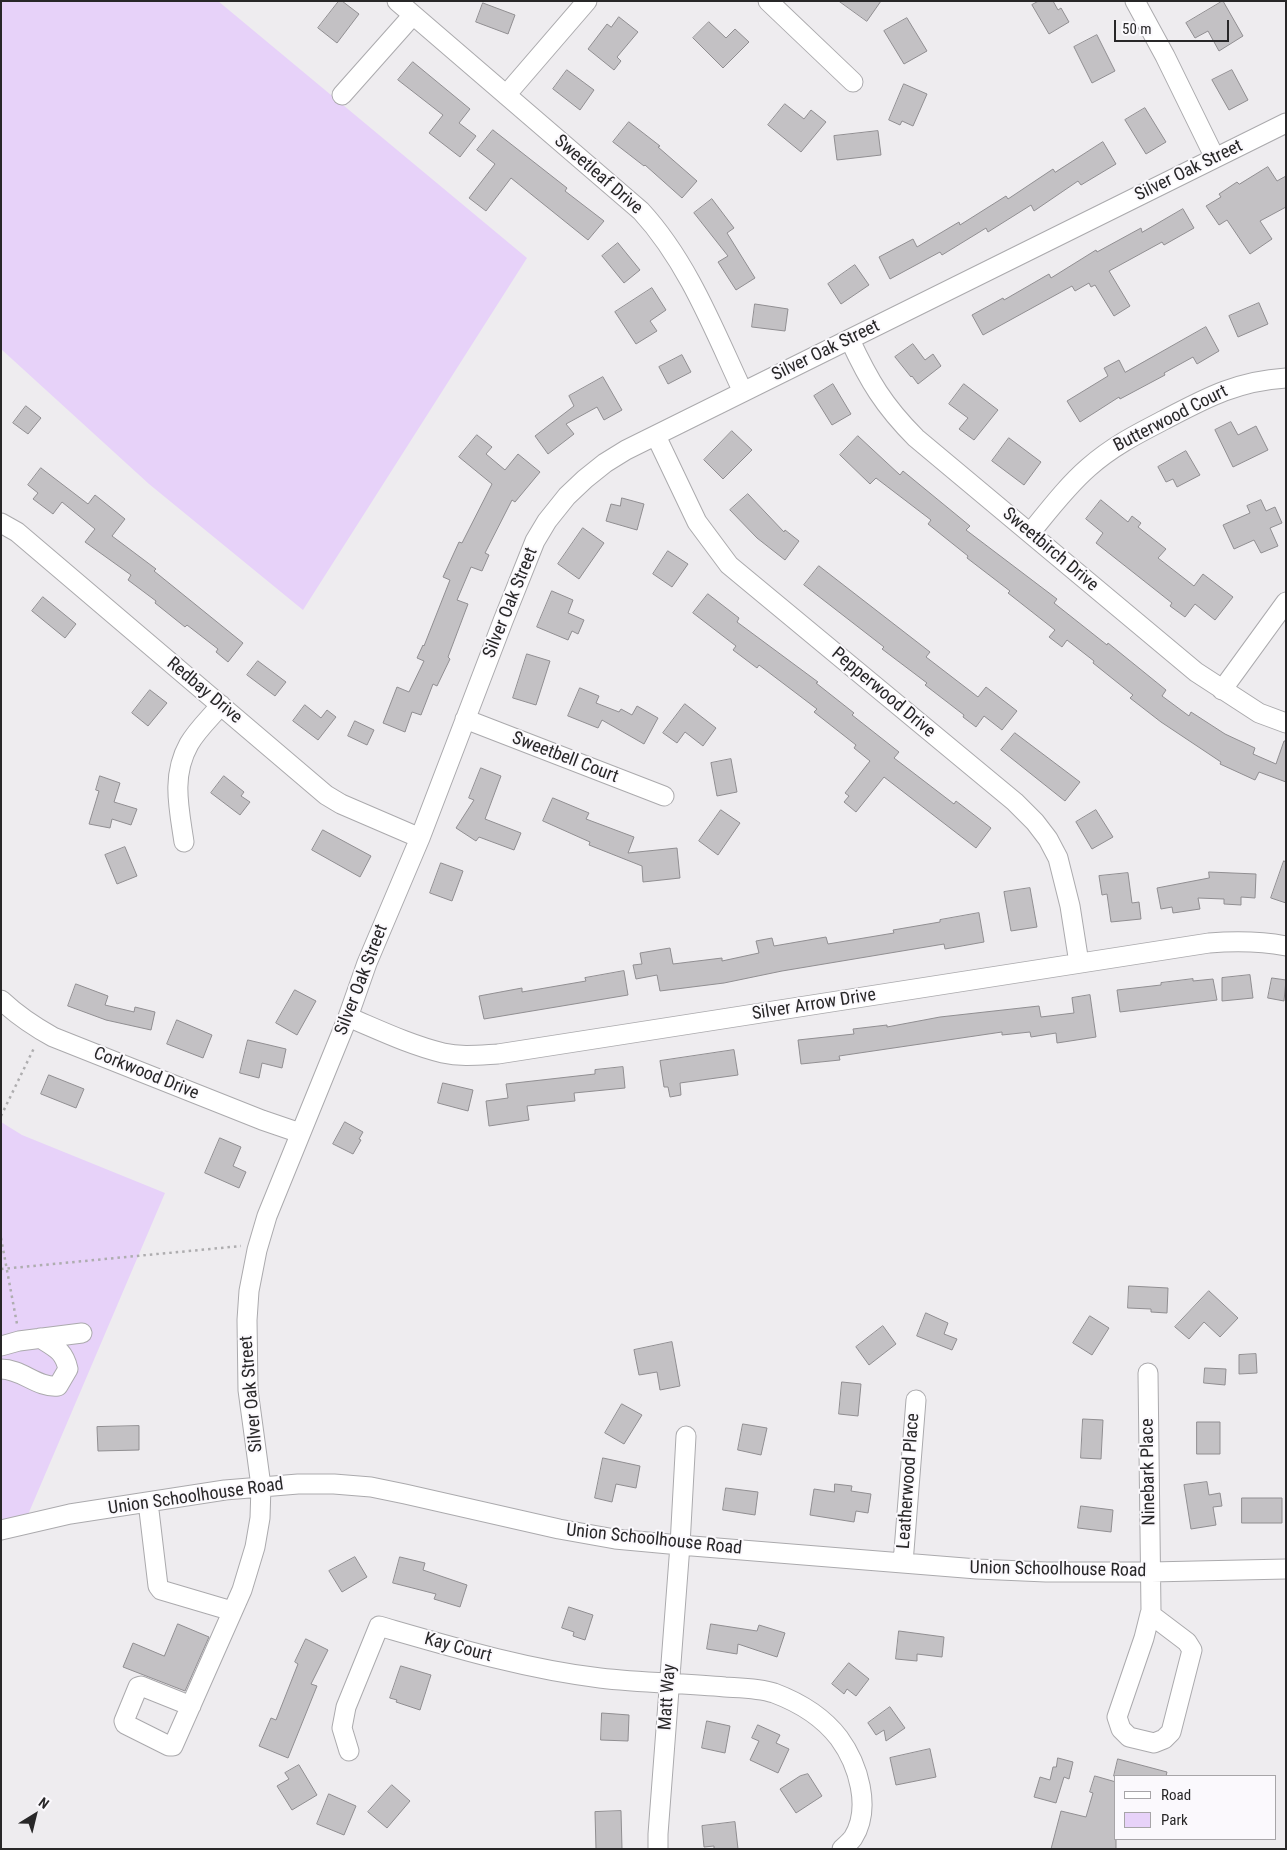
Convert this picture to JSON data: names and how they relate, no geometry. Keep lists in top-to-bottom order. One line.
{"streets":{"street":["Silver Oak Street","Sweetleaf Drive","Butterwood Court","Sweetbirch Drive","Redbay Drive","Pepperwood Drive","Sweetbell Court","Silver Arrow Drive","Corkwood Drive","Ninebark Place","Leatherwood Place","Union Schoolhouse Road","Kay Court","Matt Way"]},"crossings":[["Silver Oak Street","Sweetleaf Drive"],["Silver Oak Street","Sweetbirch Drive"],["Silver Oak Street","Redbay Drive"],["Silver Oak Street","Pepperwood Drive"],["Silver Oak Street","Sweetbell Court"],["Silver Oak Street","Silver Arrow Drive"],["Silver Oak Street","Corkwood Drive"],["Silver Oak Street","Union Schoolhouse Road"],["Butterwood Court","Sweetbirch Drive"],["Pepperwood Drive","Silver Arrow Drive"],["Ninebark Place","Union Schoolhouse Road"],["Leatherwood Place","Union Schoolhouse Road"],["Union Schoolhouse Road","Matt Way"],["Kay Court","Matt Way"]],"legend":["Road","Park"],"scale_bar":"50 m","north":"top right"}
